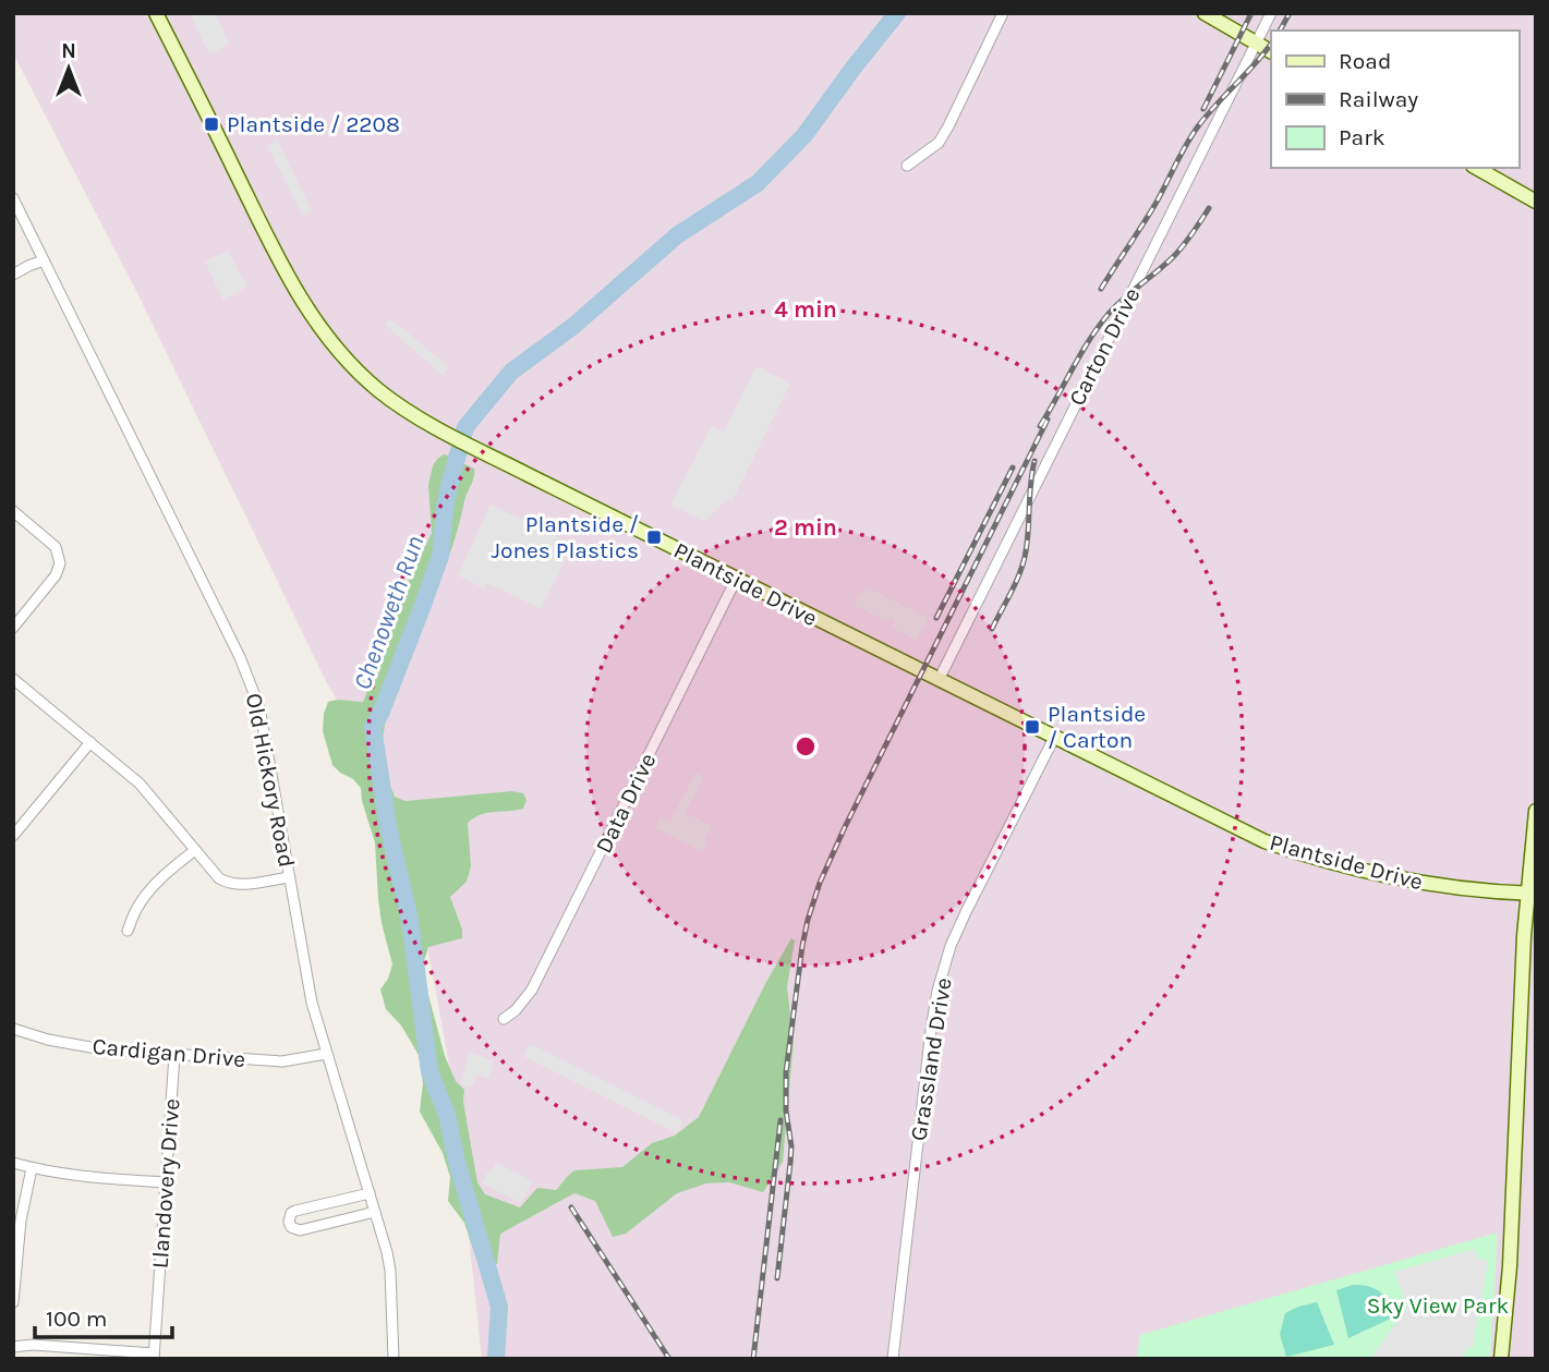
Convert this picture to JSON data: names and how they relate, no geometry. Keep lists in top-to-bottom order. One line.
{"streets":{"street":["Carton Drive","Plantside Drive","Old Hickory Road","Data Drive","Cardigan Drive","Grassland Drive","Llandovery Drive"]},"crossings":[["Carton Drive","Plantside Drive"],["Plantside Drive","Data Drive"],["Plantside Drive","Grassland Drive"],["Old Hickory Road","Cardigan Drive"],["Cardigan Drive","Llandovery Drive"]],"water":["Chenoweth Run"],"parks":["Sky View Park"],"places":{"transit":["Plantside / 2208","Plantside / Jones Plastics","Plantside / Carton"]},"legend":["Road","Railway","Park"],"scale_bar":"100 m","north":"top","rings":["4 min","2 min"]}
